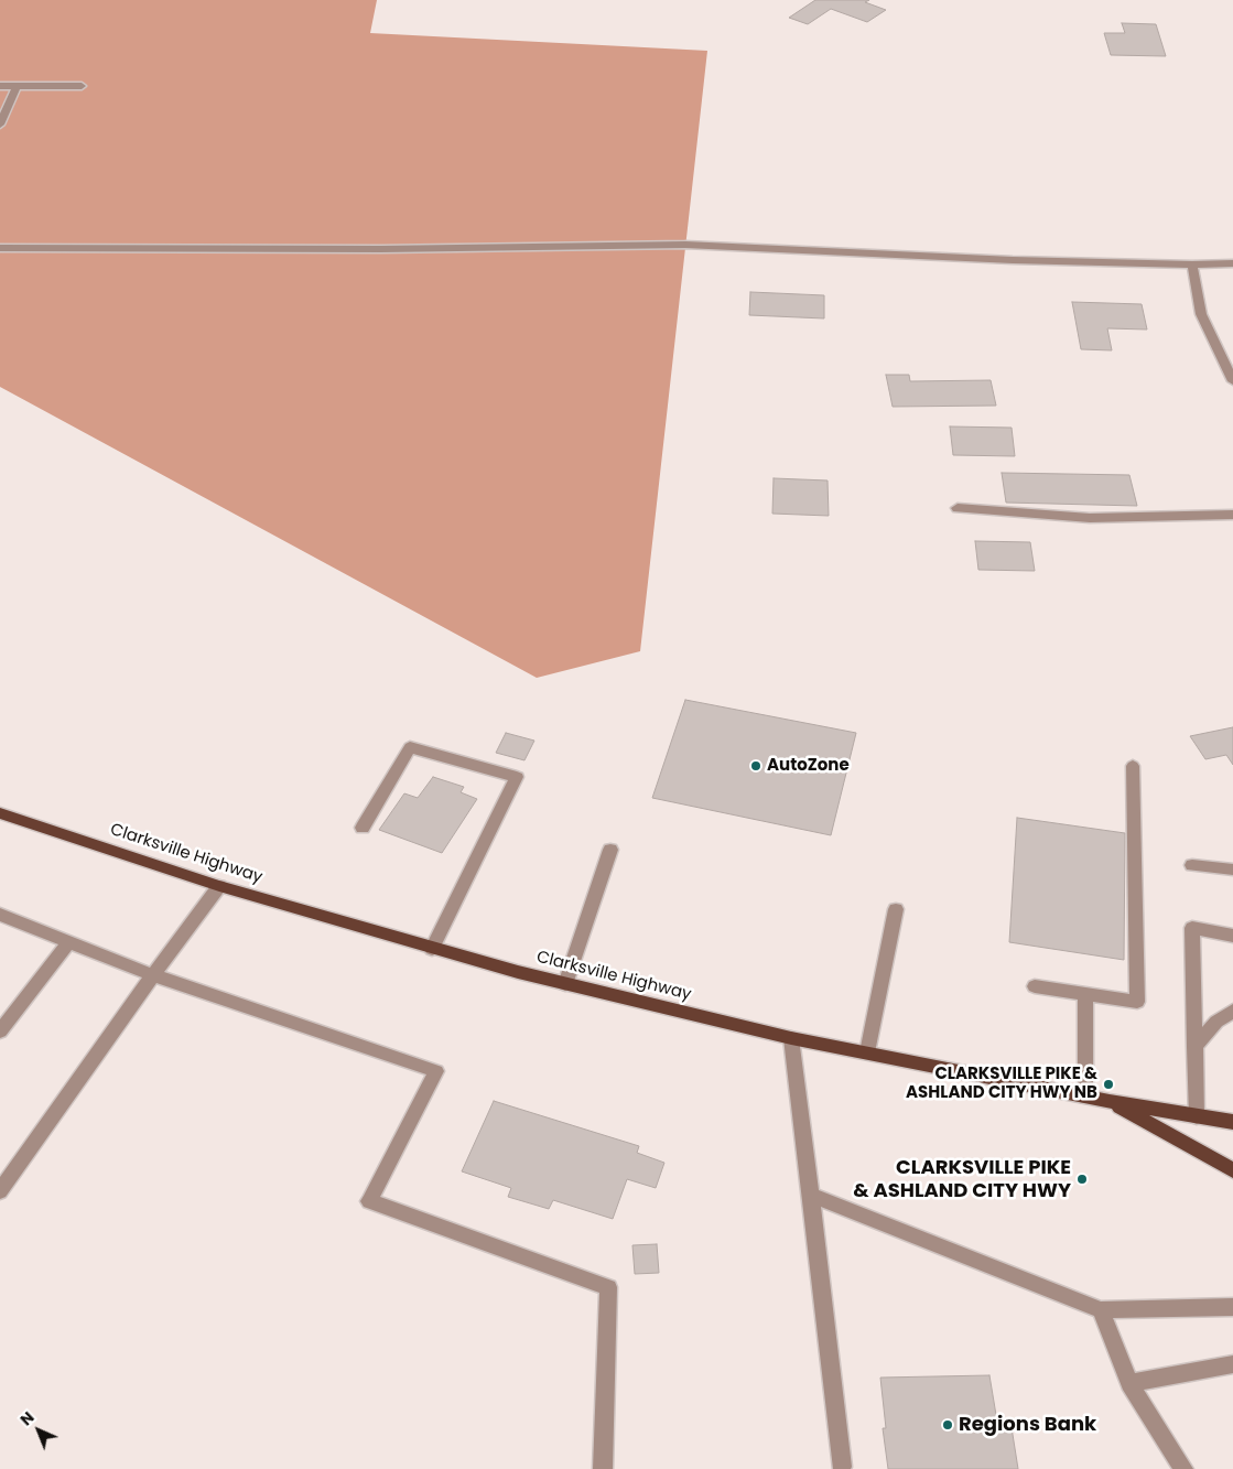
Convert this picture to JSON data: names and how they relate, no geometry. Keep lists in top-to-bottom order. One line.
{"streets":{"main road":["Clarksville Highway"]},"places":["AutoZone","CLARKSVILLE PIKE & ASHLAND CITY HWY NB","CLARKSVILLE PIKE & ASHLAND CITY HWY","Regions Bank"],"north":"top left"}
